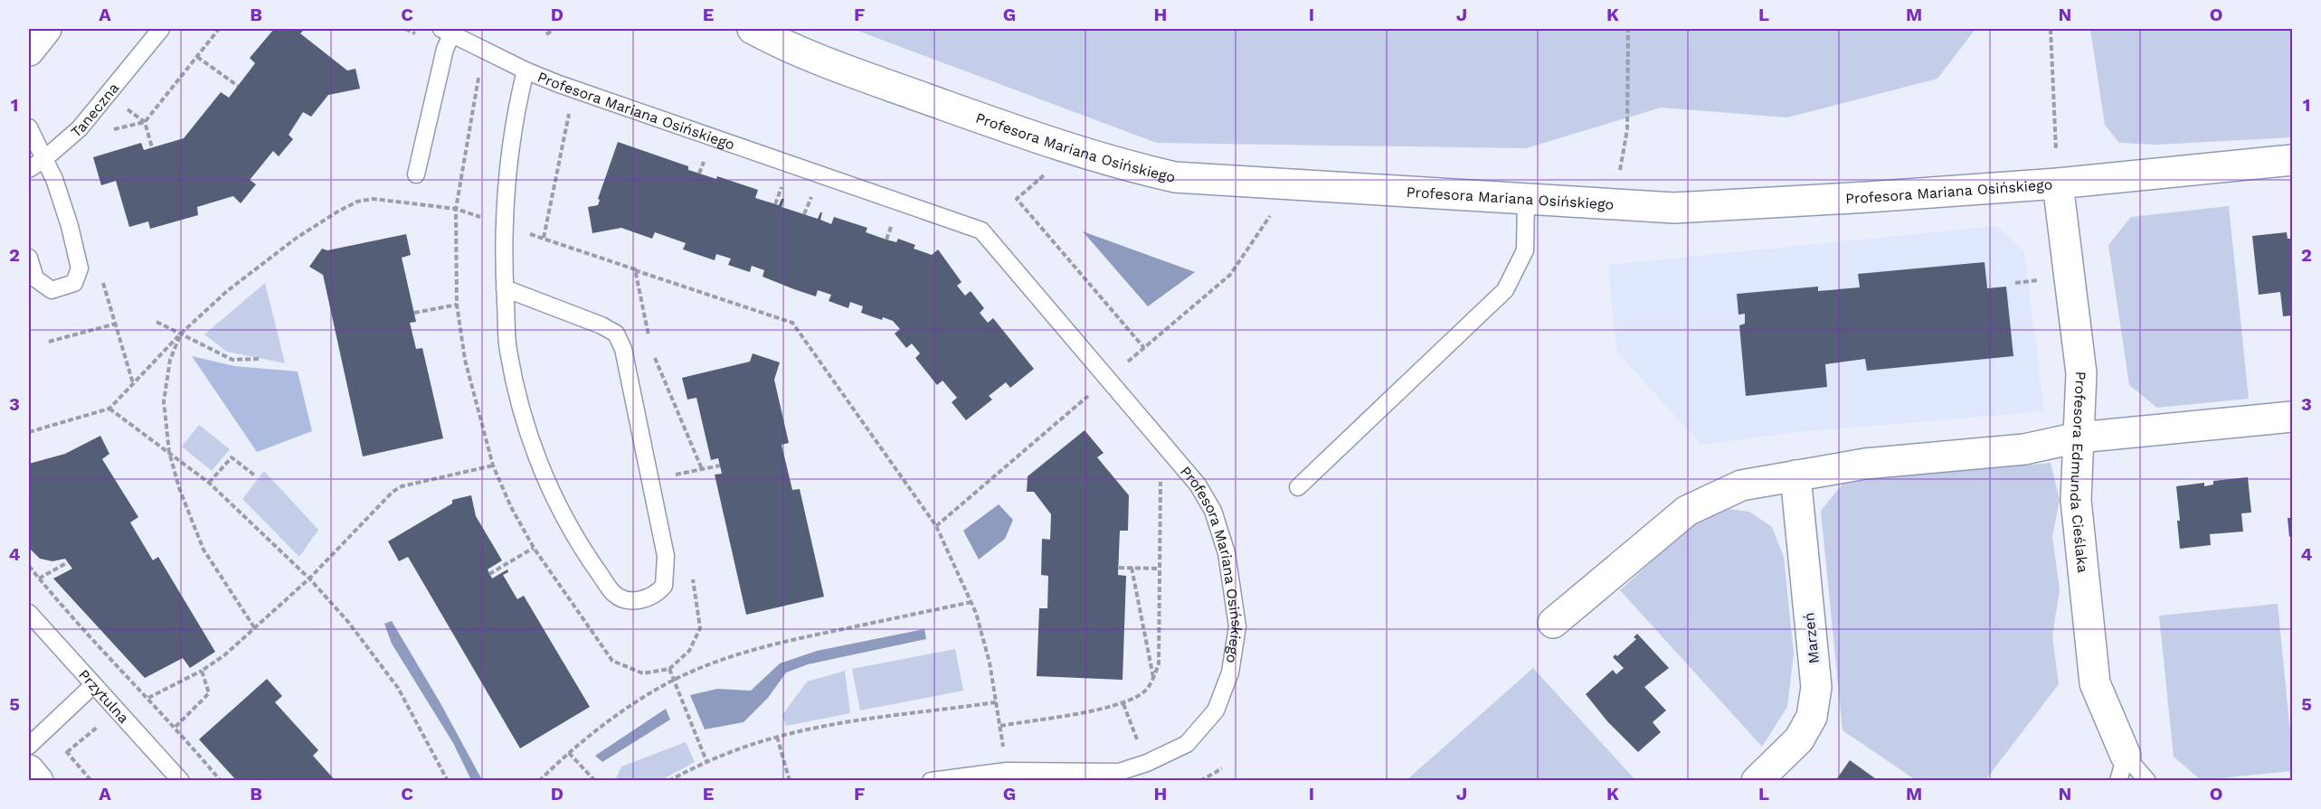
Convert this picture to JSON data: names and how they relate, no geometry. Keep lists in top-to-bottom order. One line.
{"streets":{"street":["Profesora Mariana Osińskiego","Profesora Edmunda Cieślaka","Marzeń"],"lane":["Taneczna","Przytulna"]},"crossings":[["Profesora Mariana Osińskiego","Profesora Edmunda Cieślaka"]],"grid":{"columns":["A","B","C","D","E","F","G","H","I","J","K","L","M","N","O"],"rows":["1","2","3","4","5"]}}
